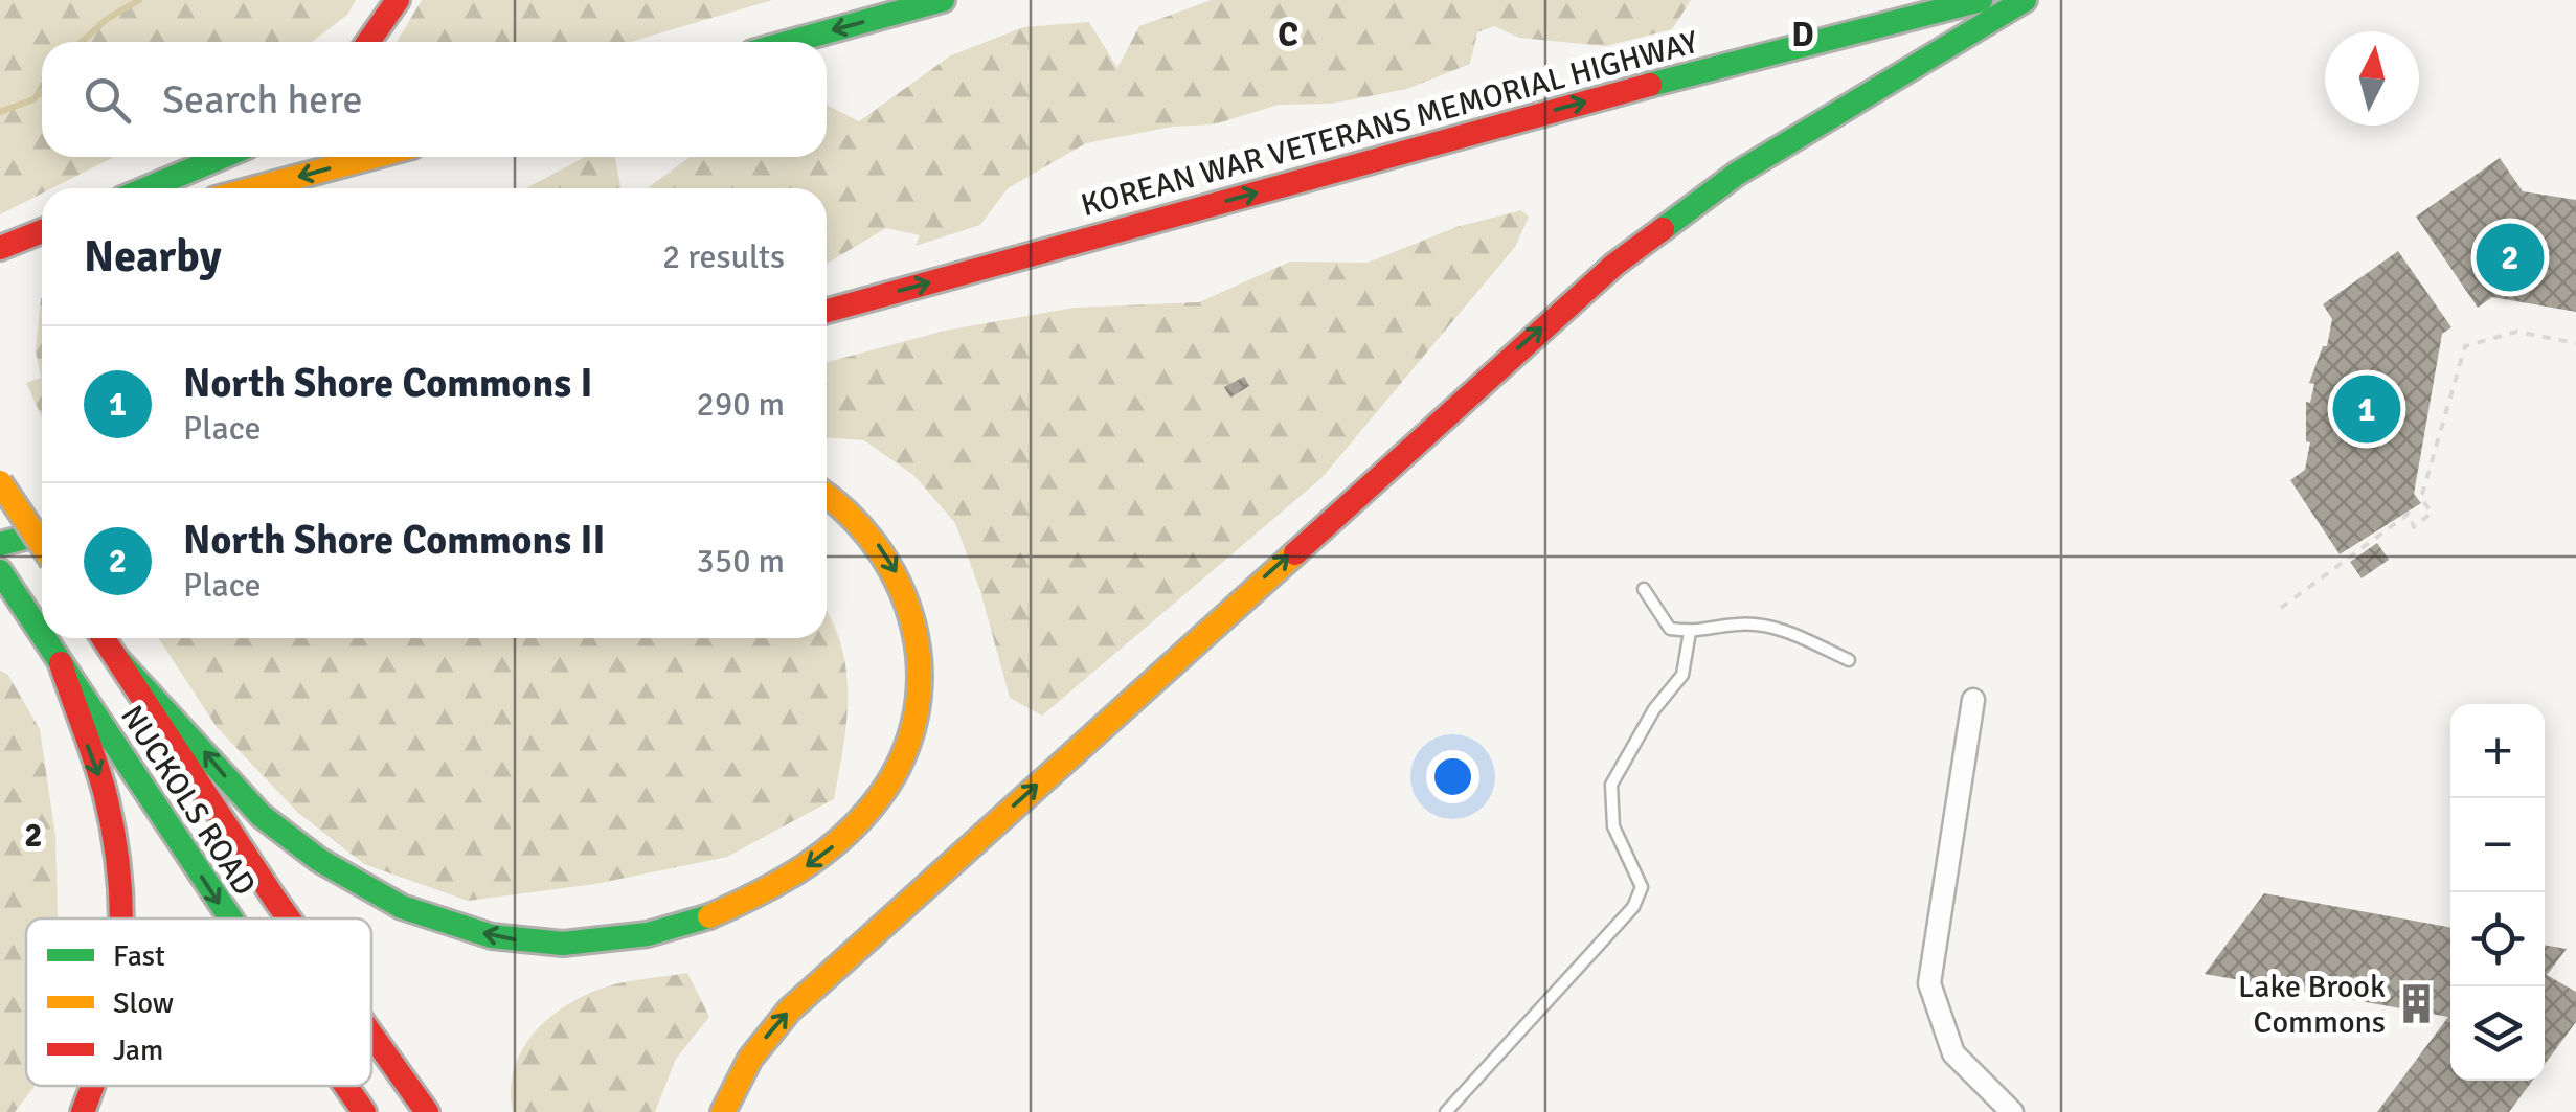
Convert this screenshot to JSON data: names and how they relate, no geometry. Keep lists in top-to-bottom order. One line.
{"streets":{"main road":["KOREAN WAR VETERANS MEMORIAL HIGHWAY","NUCKOLS ROAD"]},"one_way":["KOREAN WAR VETERANS MEMORIAL HIGHWAY"],"places":{"building":["Lake Brook Commons"]},"legend":["Fast","Slow","Jam"],"north":"top","page":{"search":"Search here","heading":["Nearby","2 results"],"pins":["2","1"],"list":[{"mark":"1","name":"North Shore Commons I","note":"Place","value":"290 m"},{"mark":"2","name":"North Shore Commons II","note":"Place","value":"350 m"}],"map_buttons":["+","−"]},"grid":{"columns":["C","D"],"rows":["2"]}}
